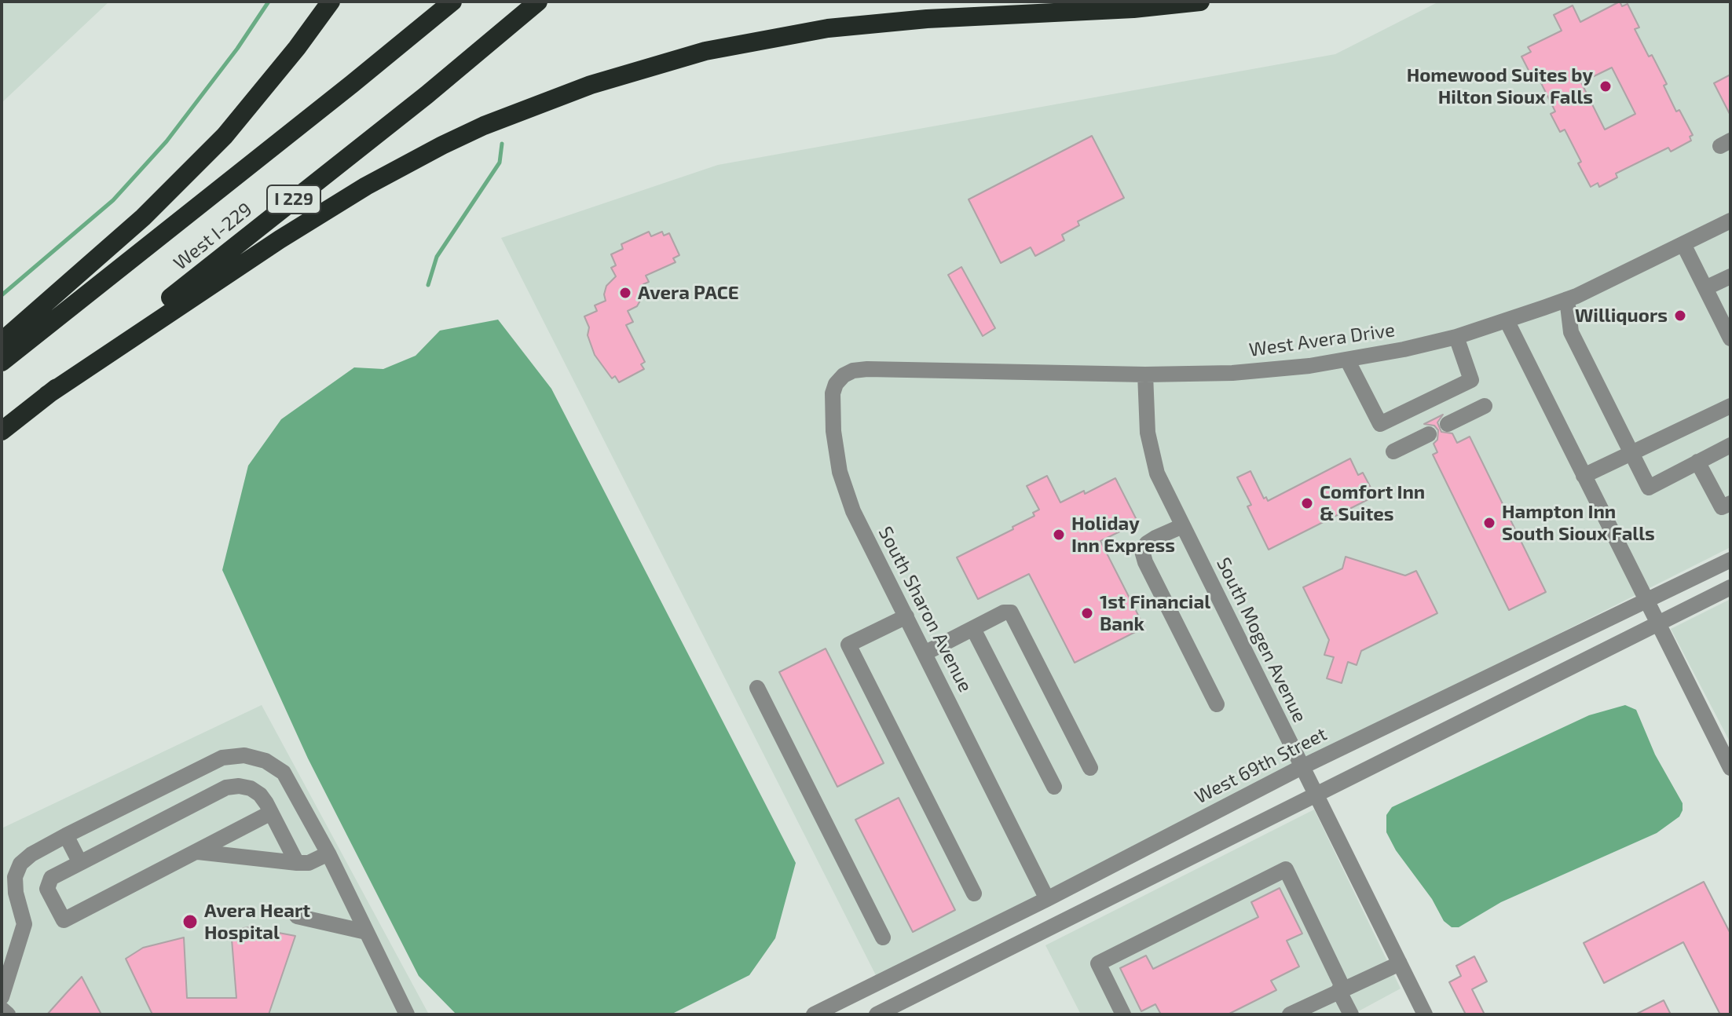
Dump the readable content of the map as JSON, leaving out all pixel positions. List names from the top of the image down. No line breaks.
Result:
{"streets":{"highway":["I 229","West I-229"],"street":["West Avera Drive","South Sharon Avenue","South Mogen Avenue","West 69th Street"]},"crossings":[["West Avera Drive","South Sharon Avenue"],["West Avera Drive","South Mogen Avenue"],["South Sharon Avenue","West 69th Street"],["South Mogen Avenue","West 69th Street"]],"places":["Homewood Suites by Hilton Sioux Falls","Avera PACE","Williquors","Comfort Inn & Suites","Hampton Inn South Sioux Falls","Holiday Inn Express","1st Financial Bank","Avera Heart Hospital"]}
